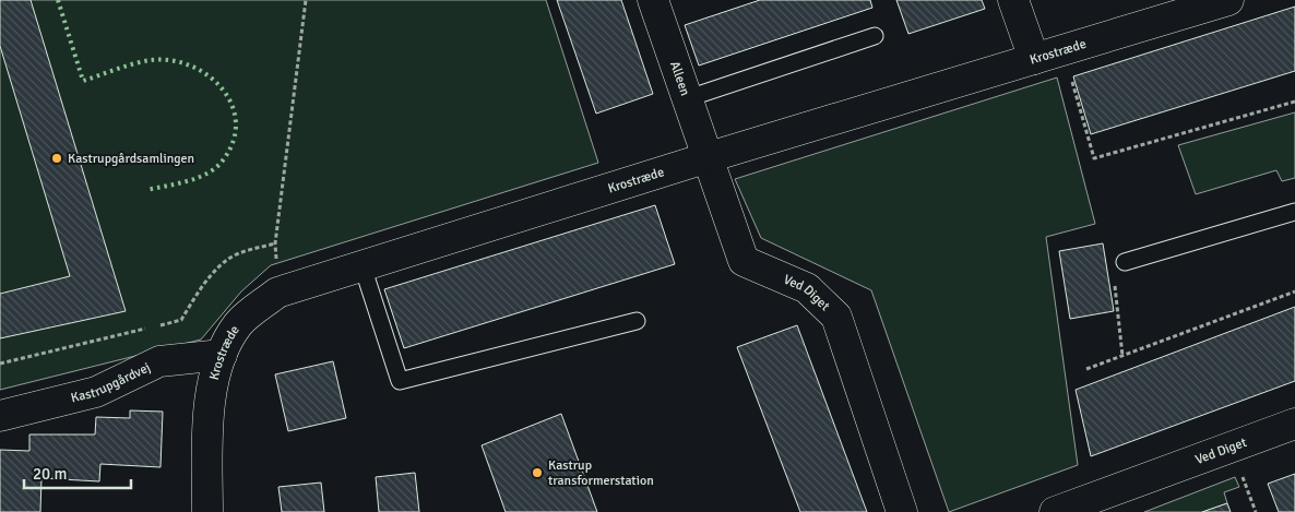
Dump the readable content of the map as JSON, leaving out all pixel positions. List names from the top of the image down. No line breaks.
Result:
{"streets":{"street":["Krostræde","Alleen","Ved Diget","Kastrupgårdvej"]},"crossings":[["Krostræde","Alleen"],["Krostræde","Ved Diget"],["Krostræde","Kastrupgårdvej"],["Alleen","Ved Diget"]],"places":["Kastrupgårdsamlingen","Kastrup transformerstation"],"scale_bar":"20 m"}
